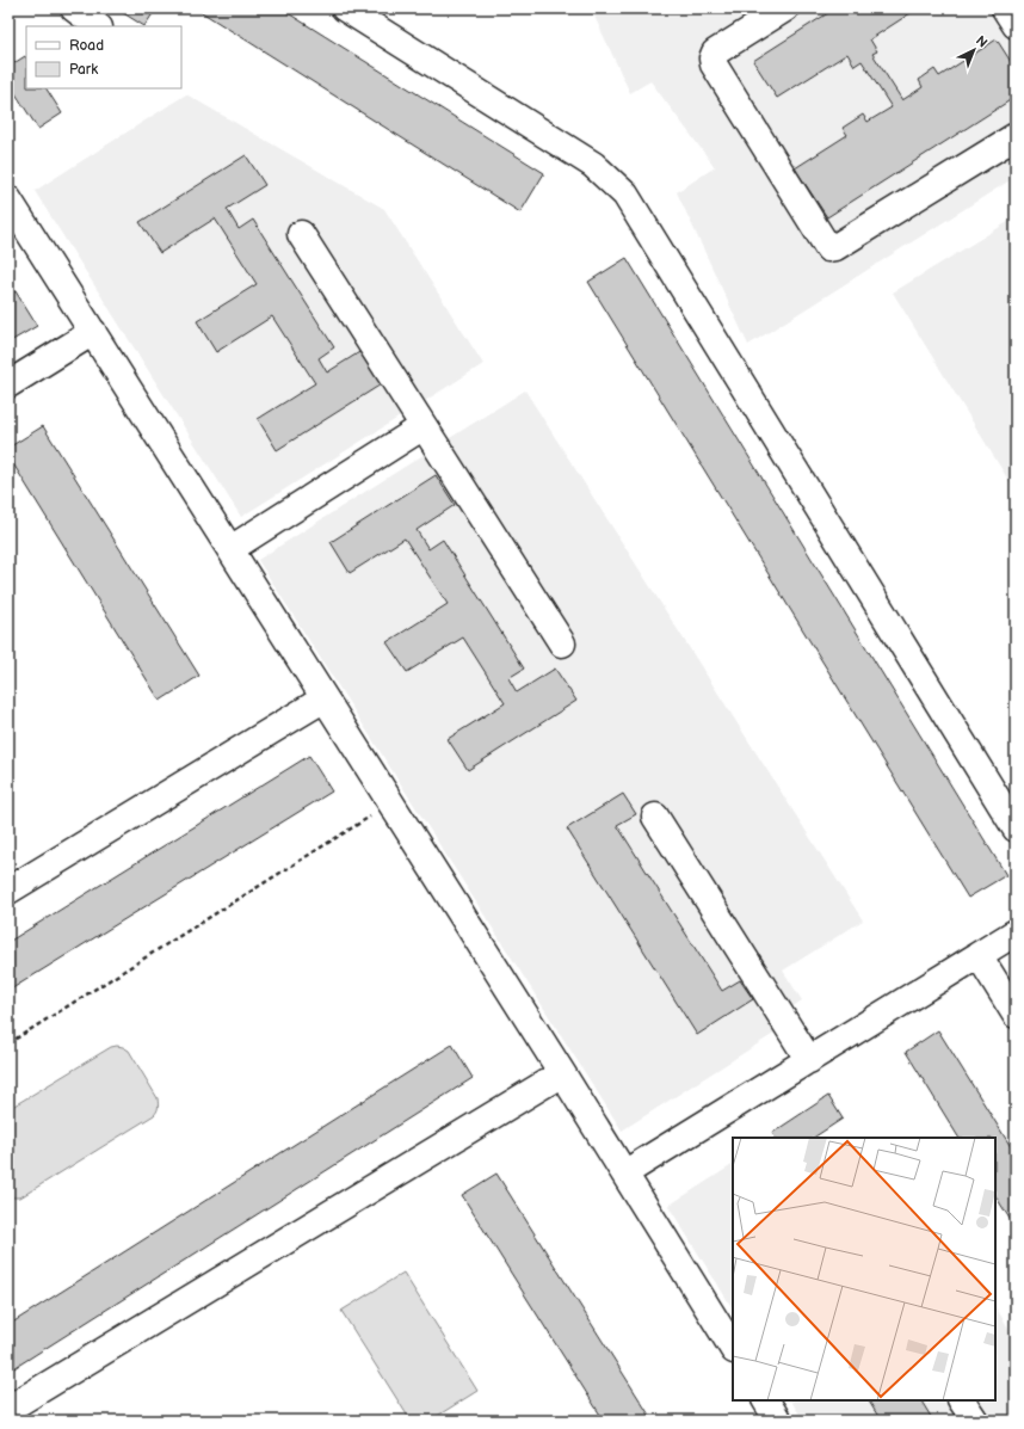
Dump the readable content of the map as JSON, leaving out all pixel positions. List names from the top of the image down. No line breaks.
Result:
{"legend":["Road","Park"],"north":"top right"}
